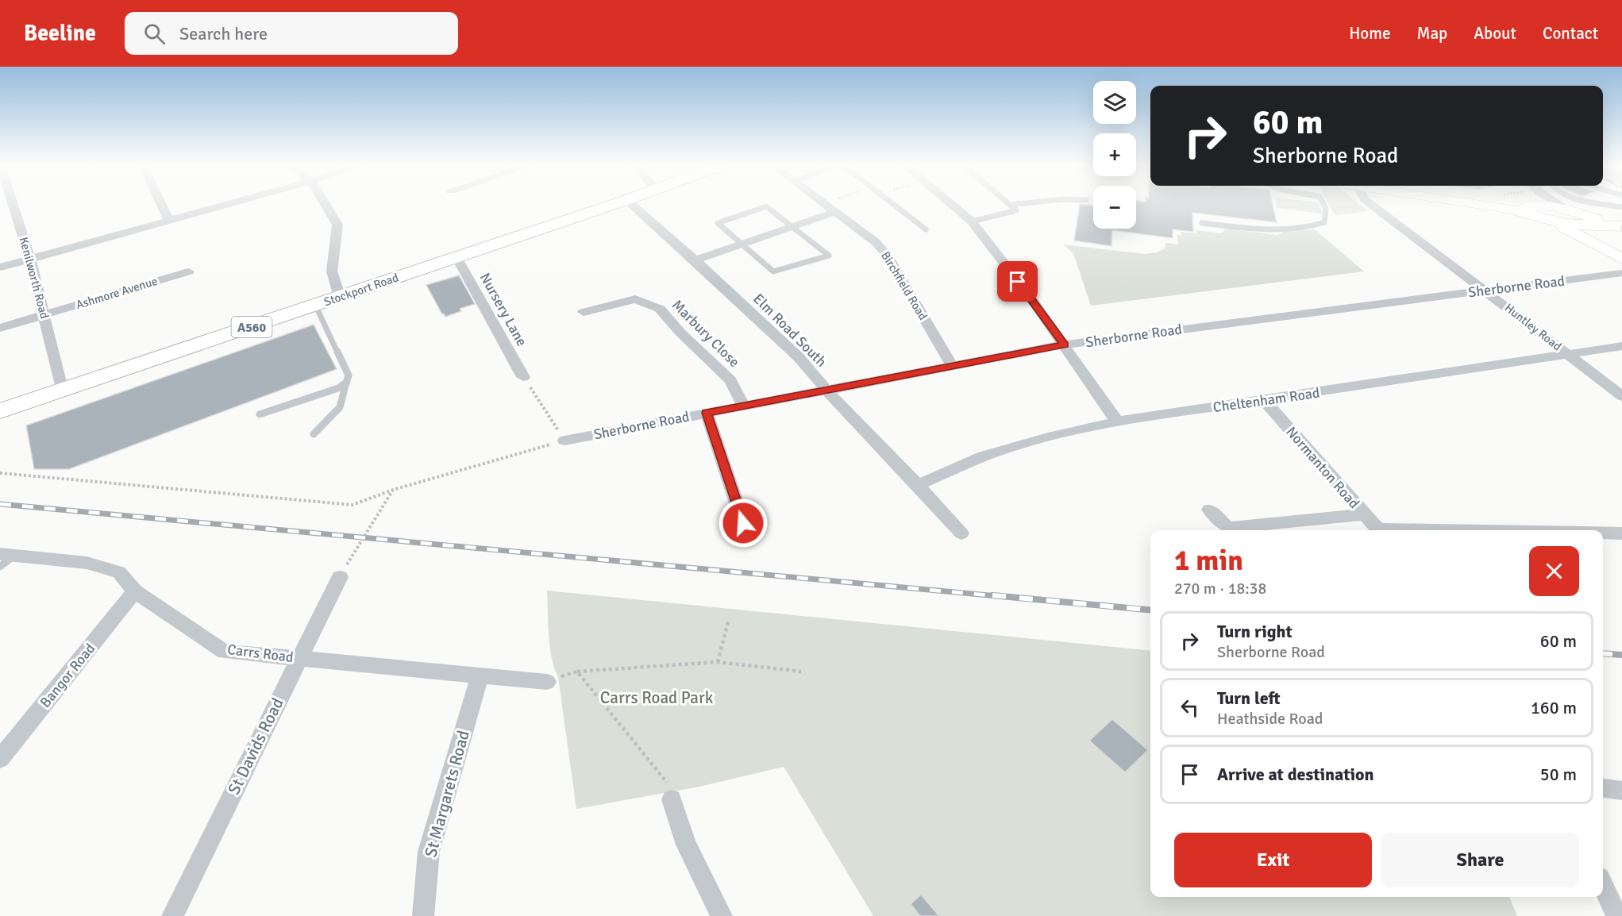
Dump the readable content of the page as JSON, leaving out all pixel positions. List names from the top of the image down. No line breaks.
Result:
{"streets":{"main road":["Stockport Road","A560"],"street":["Kenilworth Road","Birchfield Road","Sherborne Road","Ashmore Avenue","Nursery Lane","Huntley Road","Elm Road South","Marbury Close","Cheltenham Road","Normanton Road","Carrs Road","Bangor Road","St Davids Road","St Margarets Road"]},"crossings":[["Kenilworth Road","Stockport Road"],["Kenilworth Road","Ashmore Avenue"],["Birchfield Road","Sherborne Road"],["Sherborne Road","Huntley Road"],["Sherborne Road","Elm Road South"],["Sherborne Road","Marbury Close"],["Stockport Road","Nursery Lane"],["Huntley Road","Cheltenham Road"],["Elm Road South","Cheltenham Road"],["Cheltenham Road","Normanton Road"],["Carrs Road","Bangor Road"],["Carrs Road","St Davids Road"],["Carrs Road","St Margarets Road"]],"parks":["Carrs Road Park"],"page":{"header":"Beeline","search":"Search here","nav":["Home","Map","About","Contact"],"map_buttons":["+","−"],"turn":["60 m","Sherborne Road"],"heading":["1 min","270 m · 18:38"],"list":[{"name":"Turn right","note":"Sherborne Road","value":"60 m"},{"name":"Turn left","note":"Heathside Road","value":"160 m"},{"name":"Arrive at destination","value":"50 m"}],"buttons":["Exit","Share"]}}
